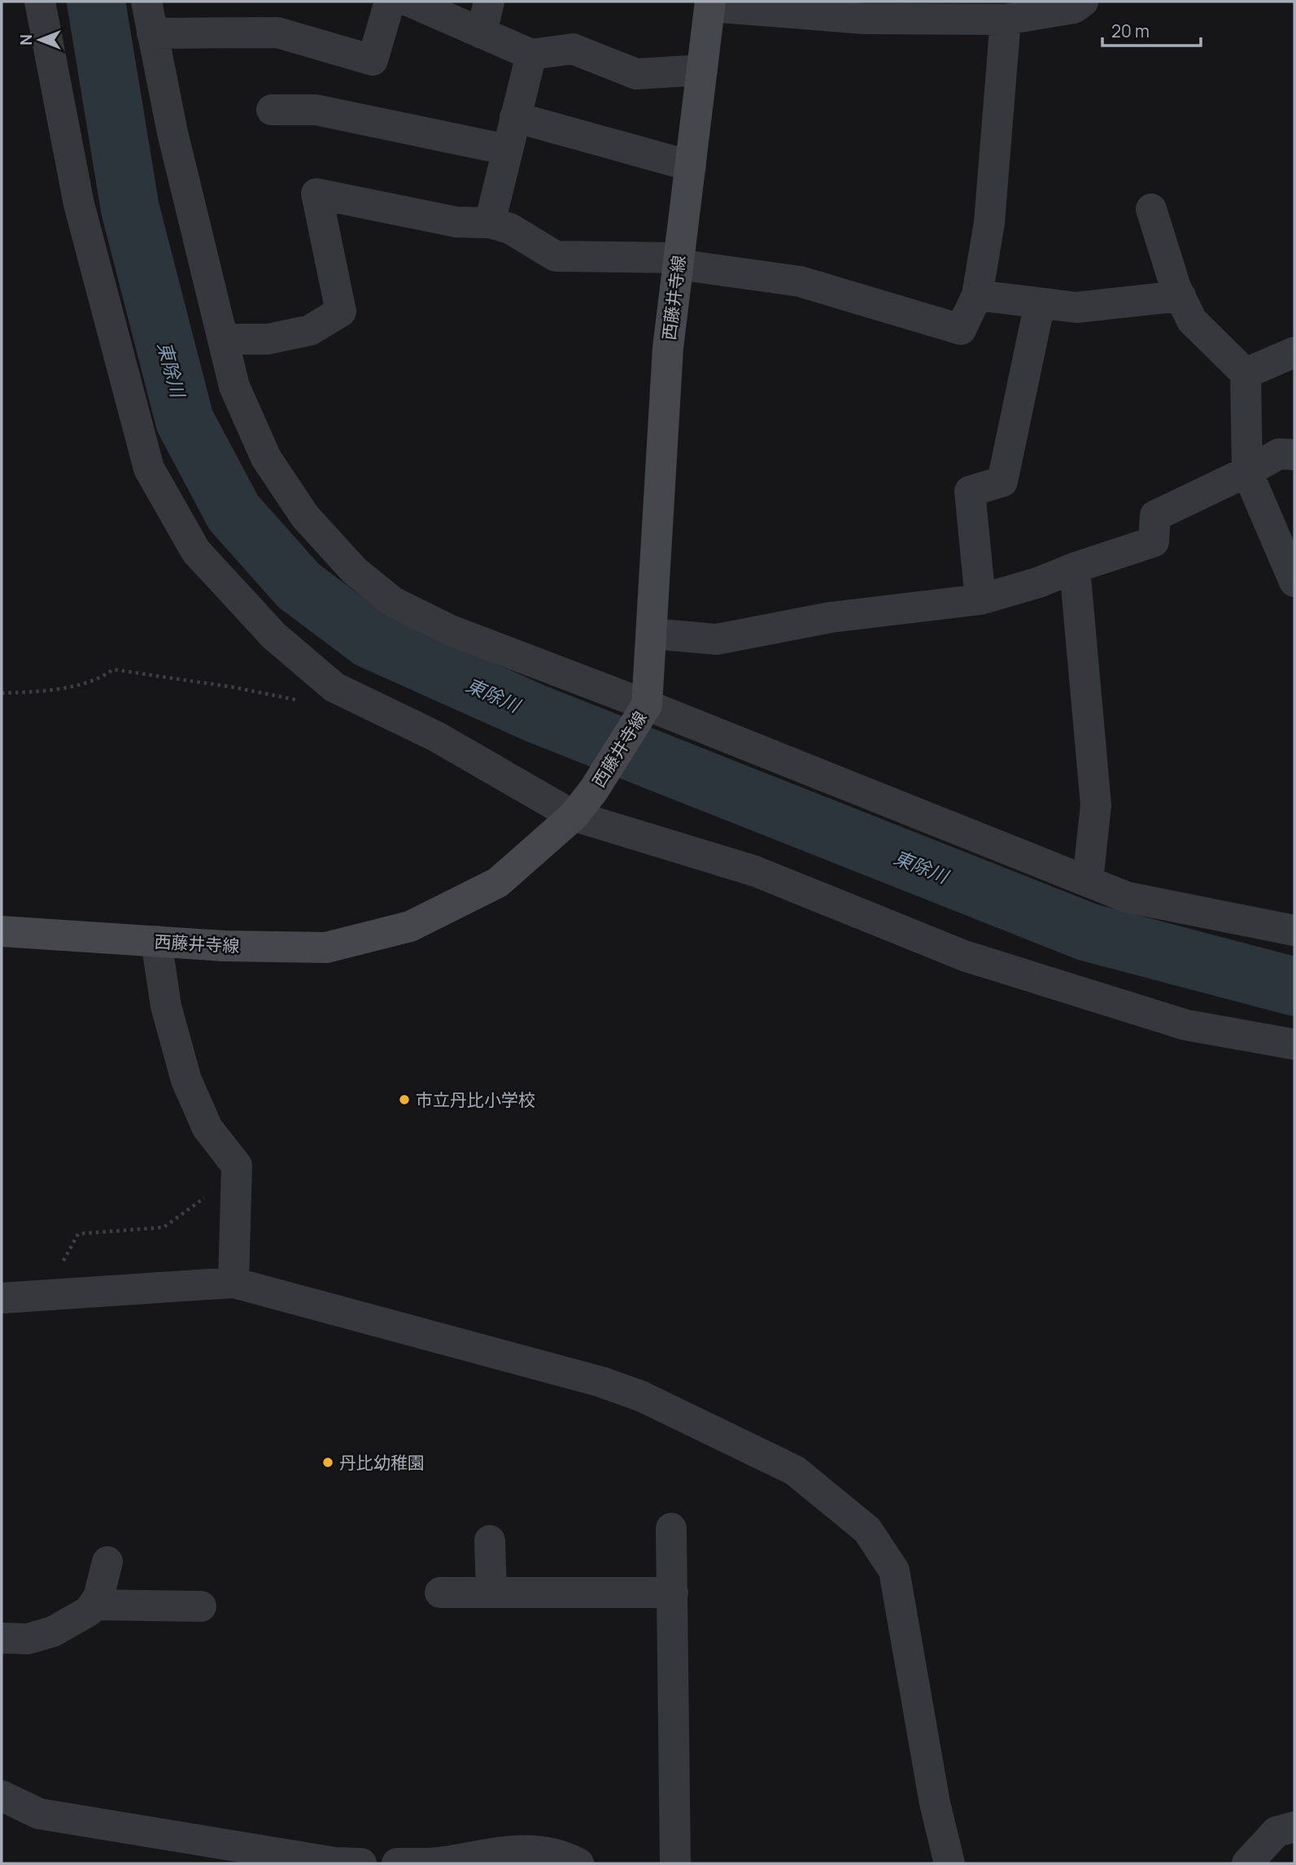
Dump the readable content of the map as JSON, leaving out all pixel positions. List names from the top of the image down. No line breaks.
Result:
{"streets":{"main road":["西藤井寺線"]},"water":["東除川"],"places":["市立丹比小学校","丹比幼稚園"],"scale_bar":"20 m","north":"left"}
